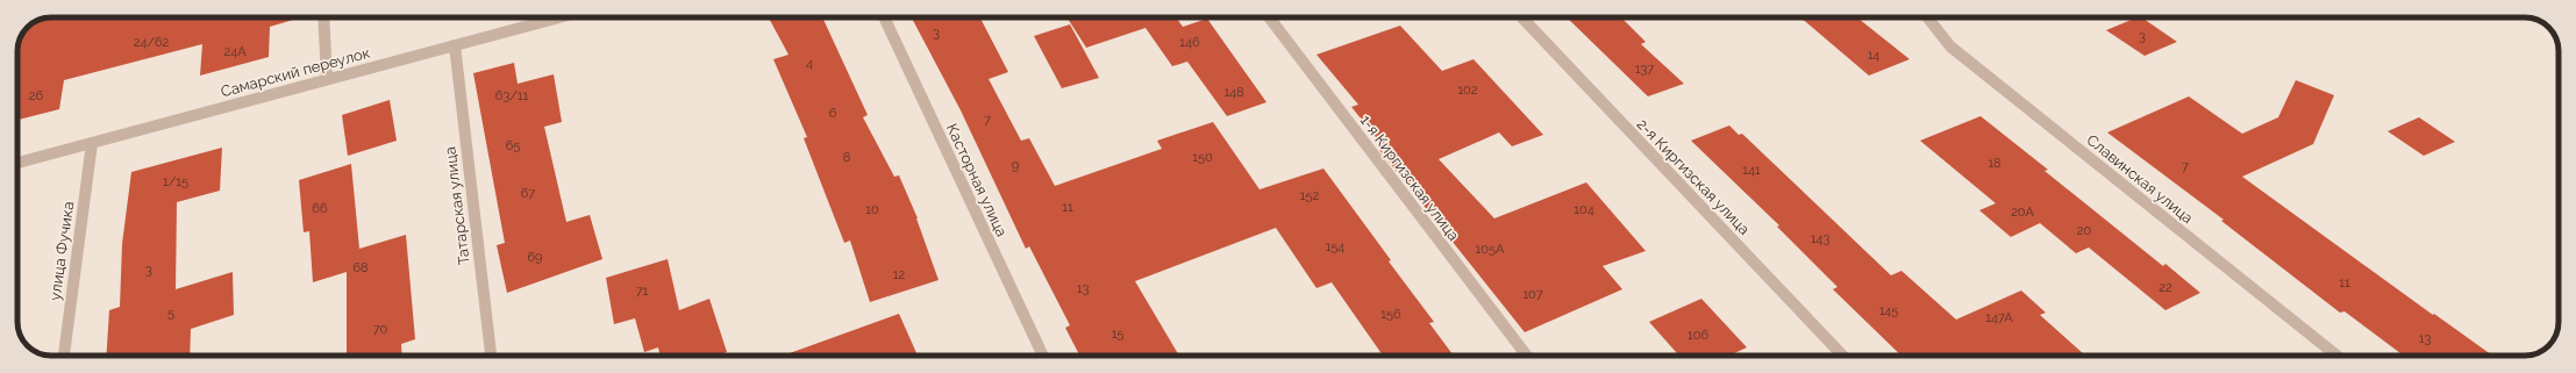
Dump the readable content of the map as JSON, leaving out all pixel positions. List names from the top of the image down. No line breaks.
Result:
{"streets":{"street":["Самарский переулок","2-я Киргизская улица","1-я Киргизская улица","Славинская улица","Касторная улица","Татарская улица","улица Фучика"]},"crossings":[["Самарский переулок","Татарская улица"],["Самарский переулок","улица Фучика"]],"house_numbers":["3","3","24/62","146","24А","14","4","137","102","148","26","63/11","6","7","65","8","150","18","9","7","141","1/15","67","152","11","66","10","104","20А","20","143","154","105А","69","68","3","12","11","22","13","71","107","145","5","156","147А","70","15","106","13"]}
